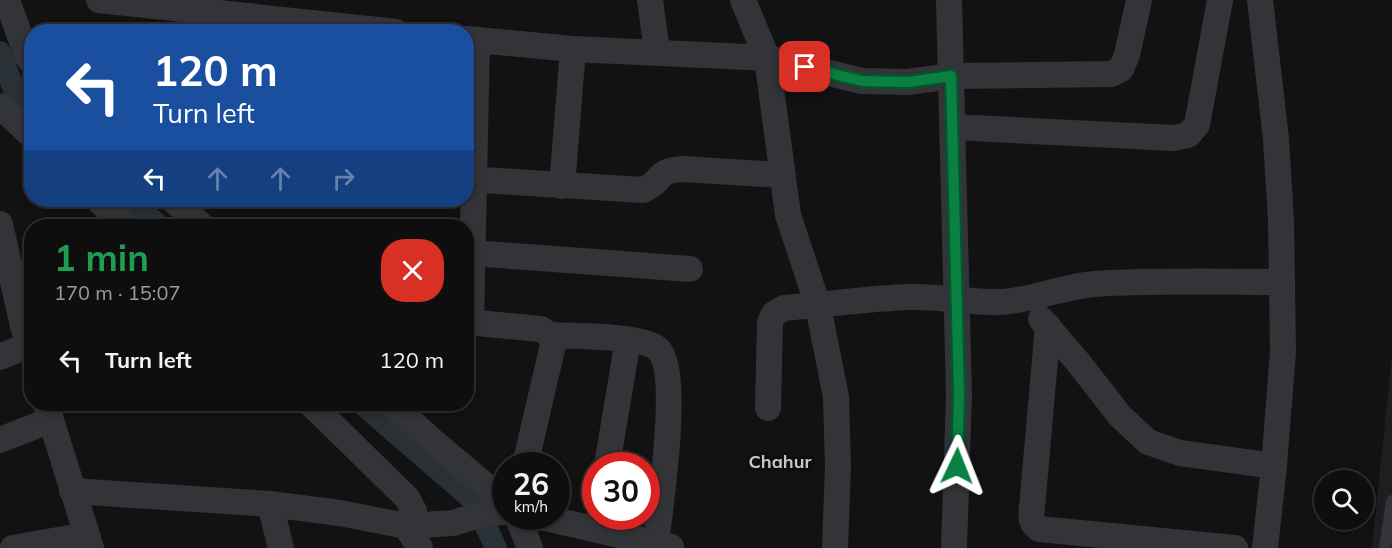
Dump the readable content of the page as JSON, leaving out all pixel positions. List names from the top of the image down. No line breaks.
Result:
{"districts":["Chahur"],"page":{"turn":["120 m","Turn left"],"heading":["1 min","170 m · 15:07"],"list":[{"name":"Turn left","value":"120 m"}],"speed":"26 km/h","limit":"30"}}
